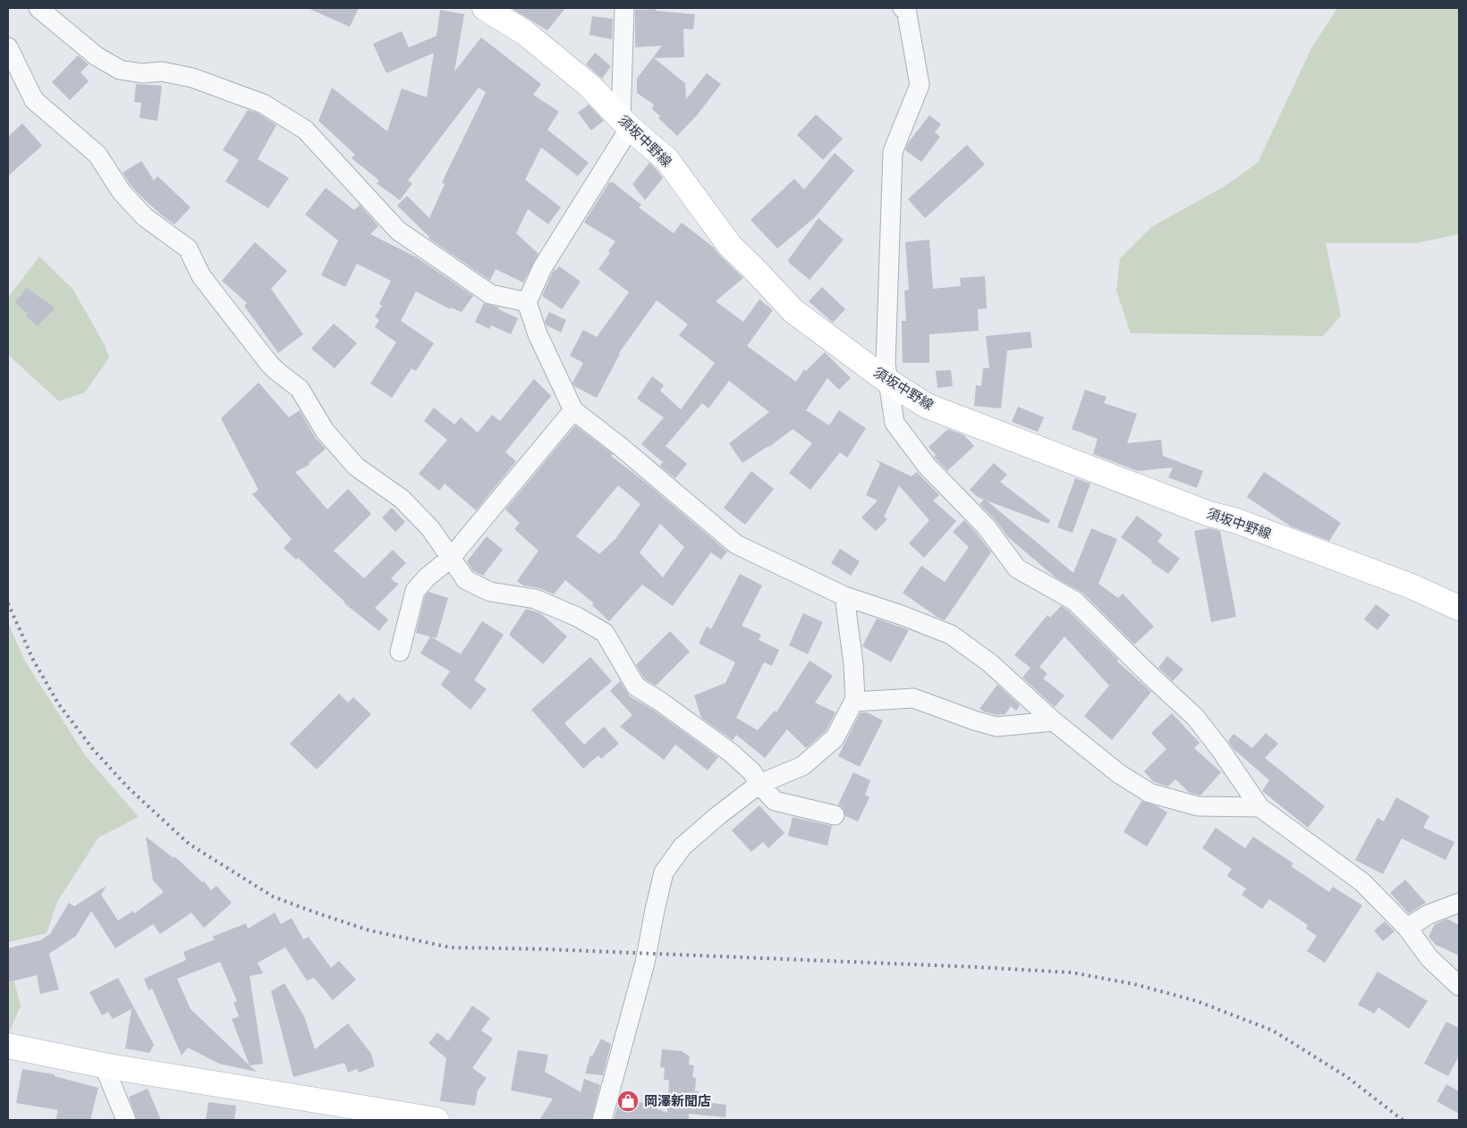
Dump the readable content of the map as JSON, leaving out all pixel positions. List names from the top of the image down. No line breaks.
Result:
{"streets":{"main road":["須坂中野線"]},"places":{"shop":["岡澤新聞店"]}}
